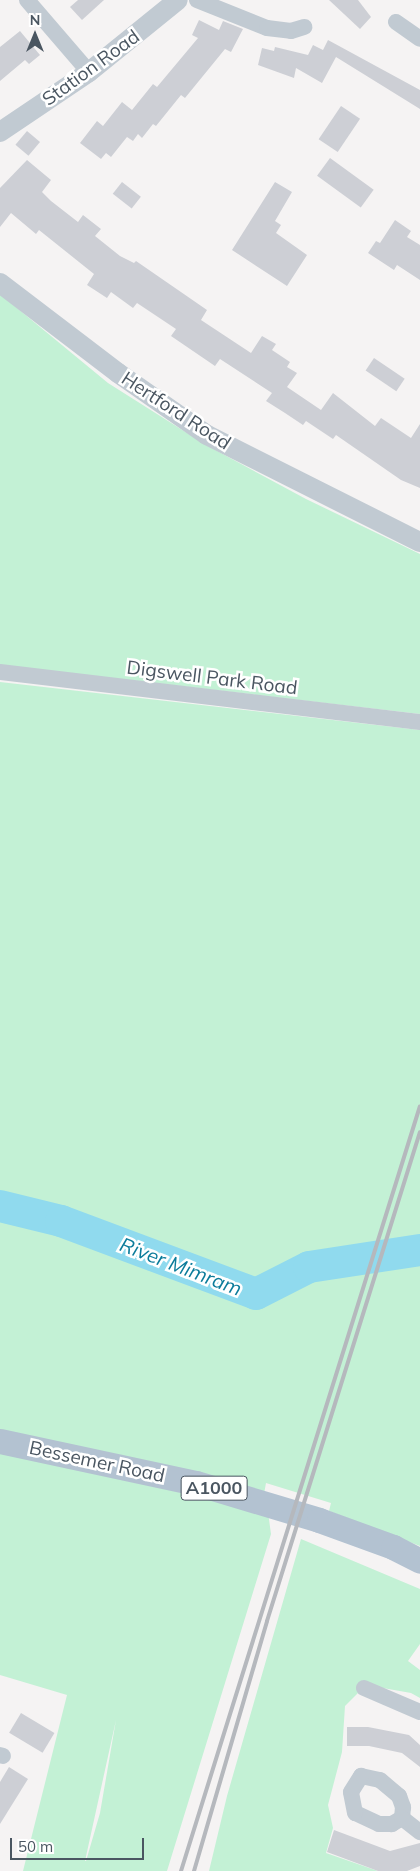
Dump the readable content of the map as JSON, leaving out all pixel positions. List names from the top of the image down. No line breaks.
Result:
{"streets":{"main road":["Bessemer Road","A1000"],"street":["Station Road","Hertford Road","Digswell Park Road"]},"water":["River Mimram"],"scale_bar":"50 m","north":"top"}
